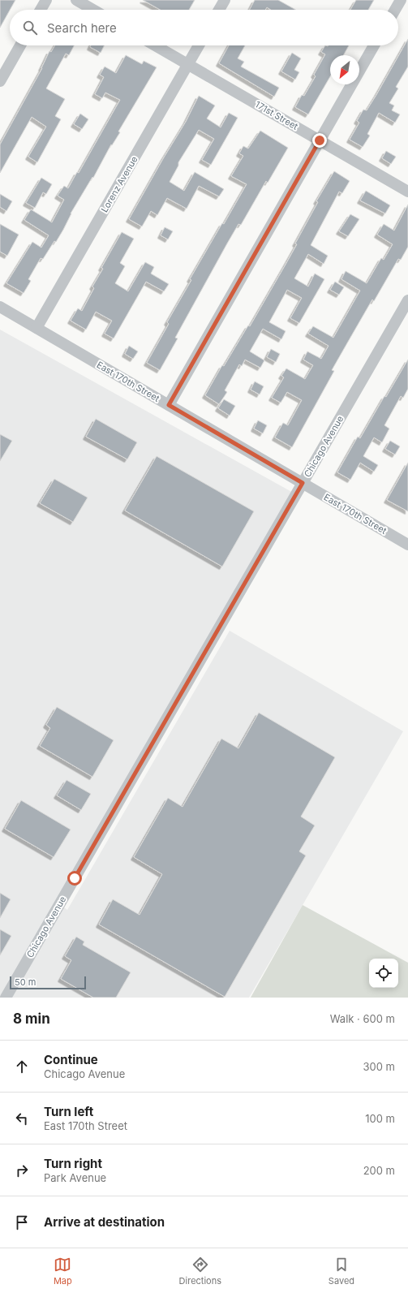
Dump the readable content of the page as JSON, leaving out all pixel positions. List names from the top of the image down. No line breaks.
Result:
{"streets":{"street":["171st Street","Lorenz Avenue","East 170th Street","Chicago Avenue"]},"crossings":[["171st Street","Lorenz Avenue"],["Lorenz Avenue","East 170th Street"],["East 170th Street","Chicago Avenue"]],"scale_bar":"50 m","north":"bottom left","page":{"search":"Search here","scale":"50 m","heading":["8 min","Walk · 600 m"],"list":[["Continue","Chicago Avenue","300 m"],["Turn left","East 170th Street","100 m"],["Turn right","Park Avenue","200 m"],"Arrive at destination"],"nav":["Map","Directions","Saved"]}}
